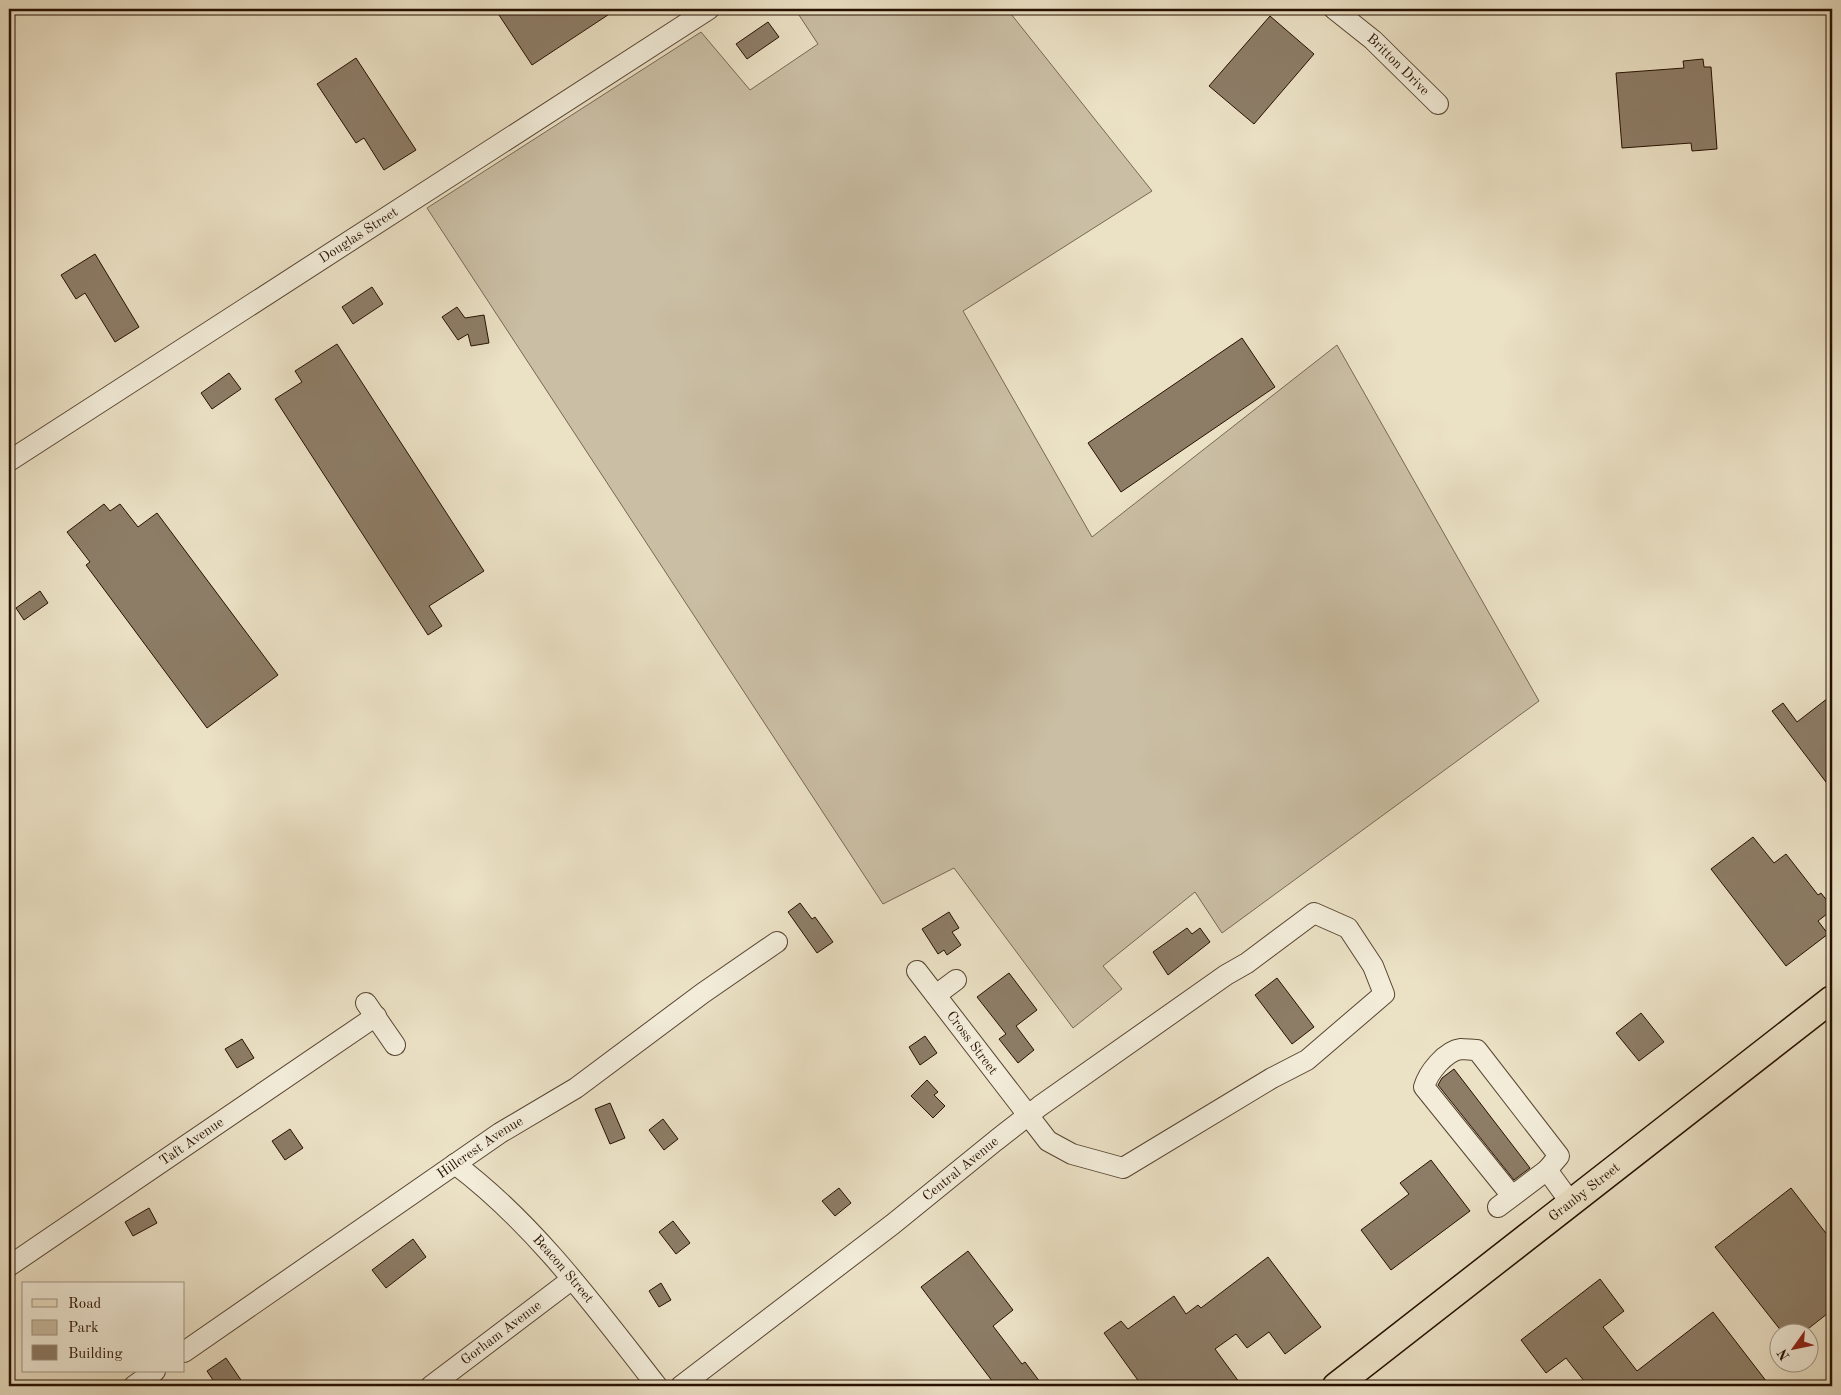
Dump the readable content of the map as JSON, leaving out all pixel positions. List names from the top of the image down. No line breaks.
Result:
{"streets":{"main road":["Granby Street"],"street":["Britton Drive","Douglas Street","Cross Street","Taft Avenue","Hillcrest Avenue","Central Avenue","Beacon Street","Gorham Avenue"]},"crossings":[["Cross Street","Central Avenue"],["Hillcrest Avenue","Beacon Street"],["Beacon Street","Gorham Avenue"]],"legend":["Road","Park","Building"],"north":"bottom left"}
